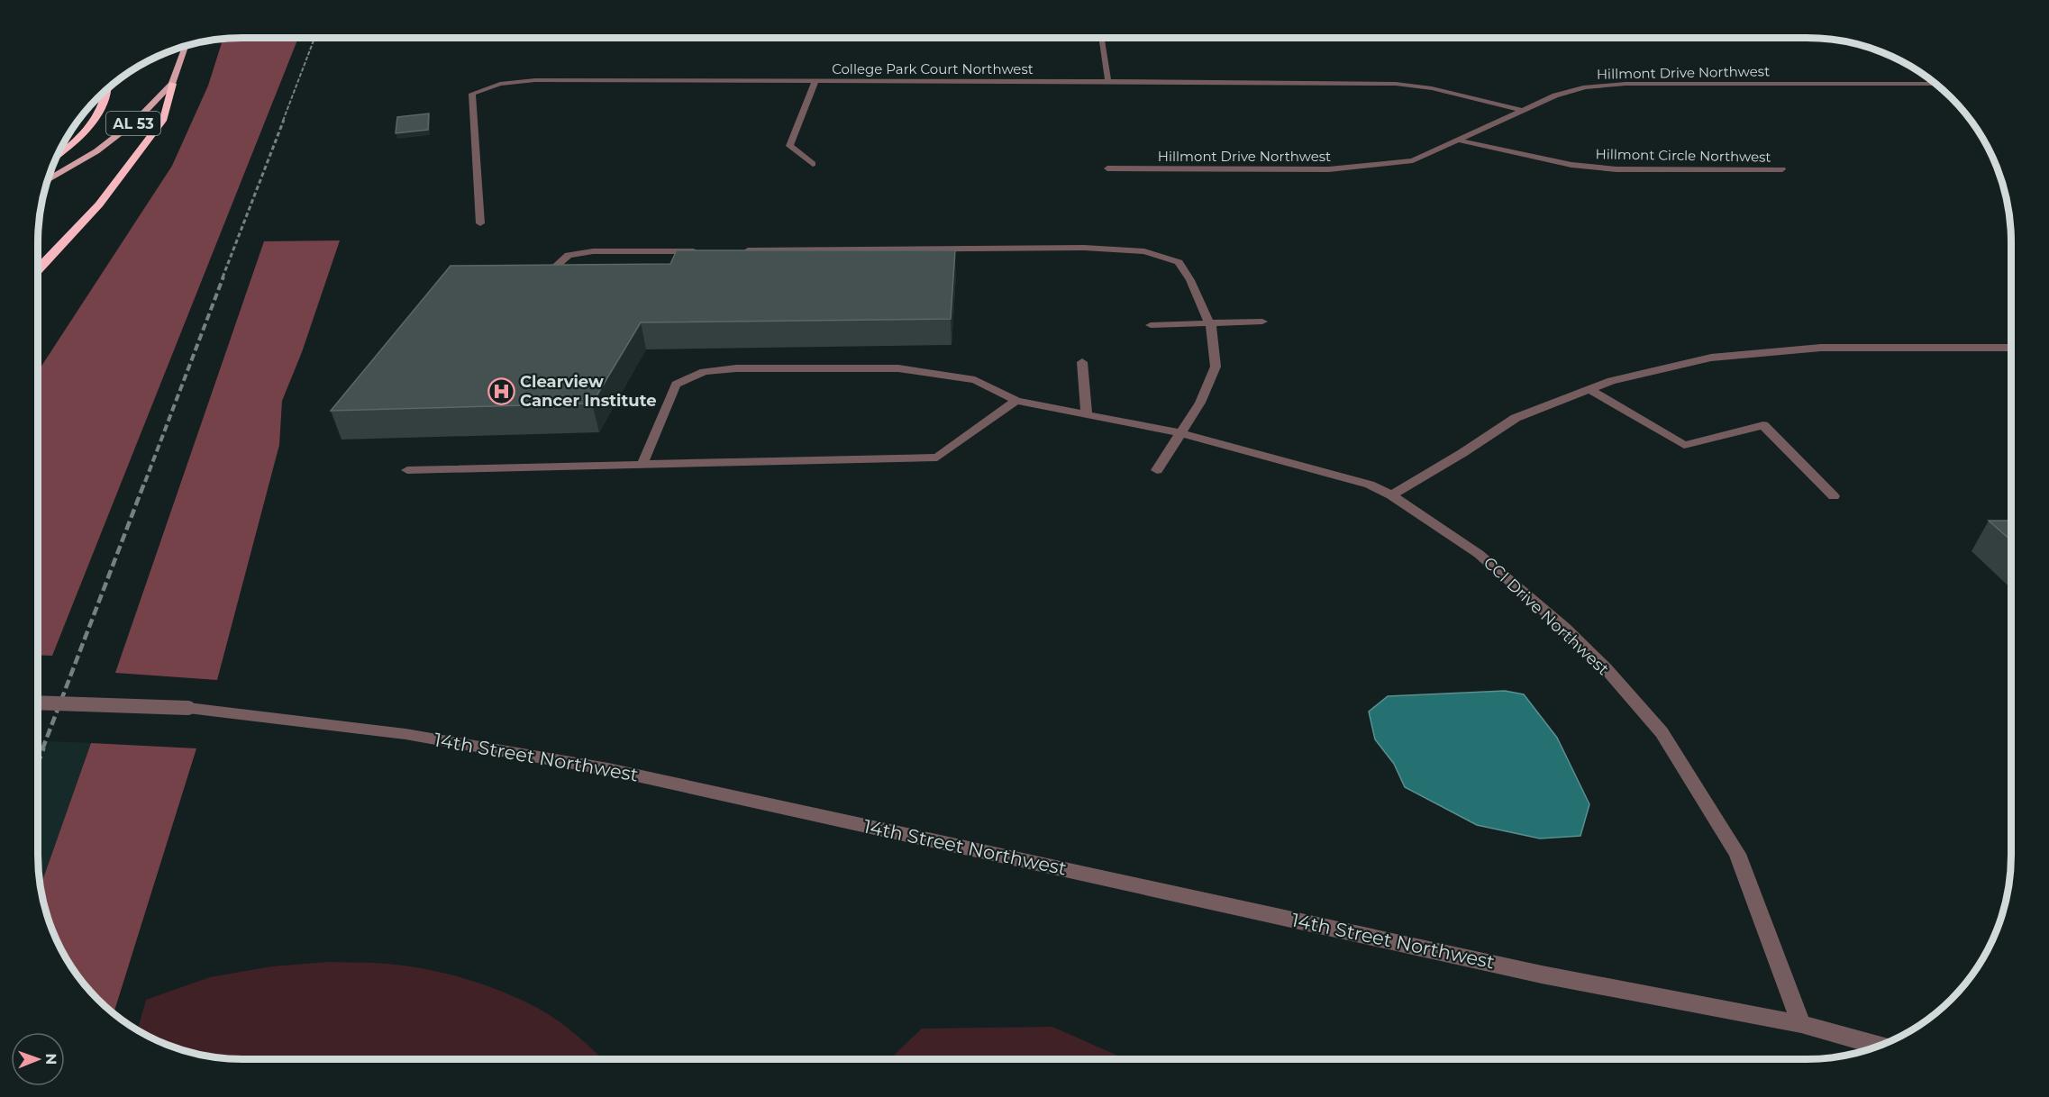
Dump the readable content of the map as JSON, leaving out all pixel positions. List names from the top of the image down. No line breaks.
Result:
{"streets":{"main road":["AL 53"],"street":["College Park Court Northwest","Hillmont Drive Northwest","Hillmont Circle Northwest","CCI Drive Northwest","14th Street Northwest"]},"crossings":[["College Park Court Northwest","Hillmont Drive Northwest"],["Hillmont Drive Northwest","Hillmont Circle Northwest"],["CCI Drive Northwest","14th Street Northwest"]],"places":{"hospital":["Clearview Cancer Institute"]},"north":"right"}
